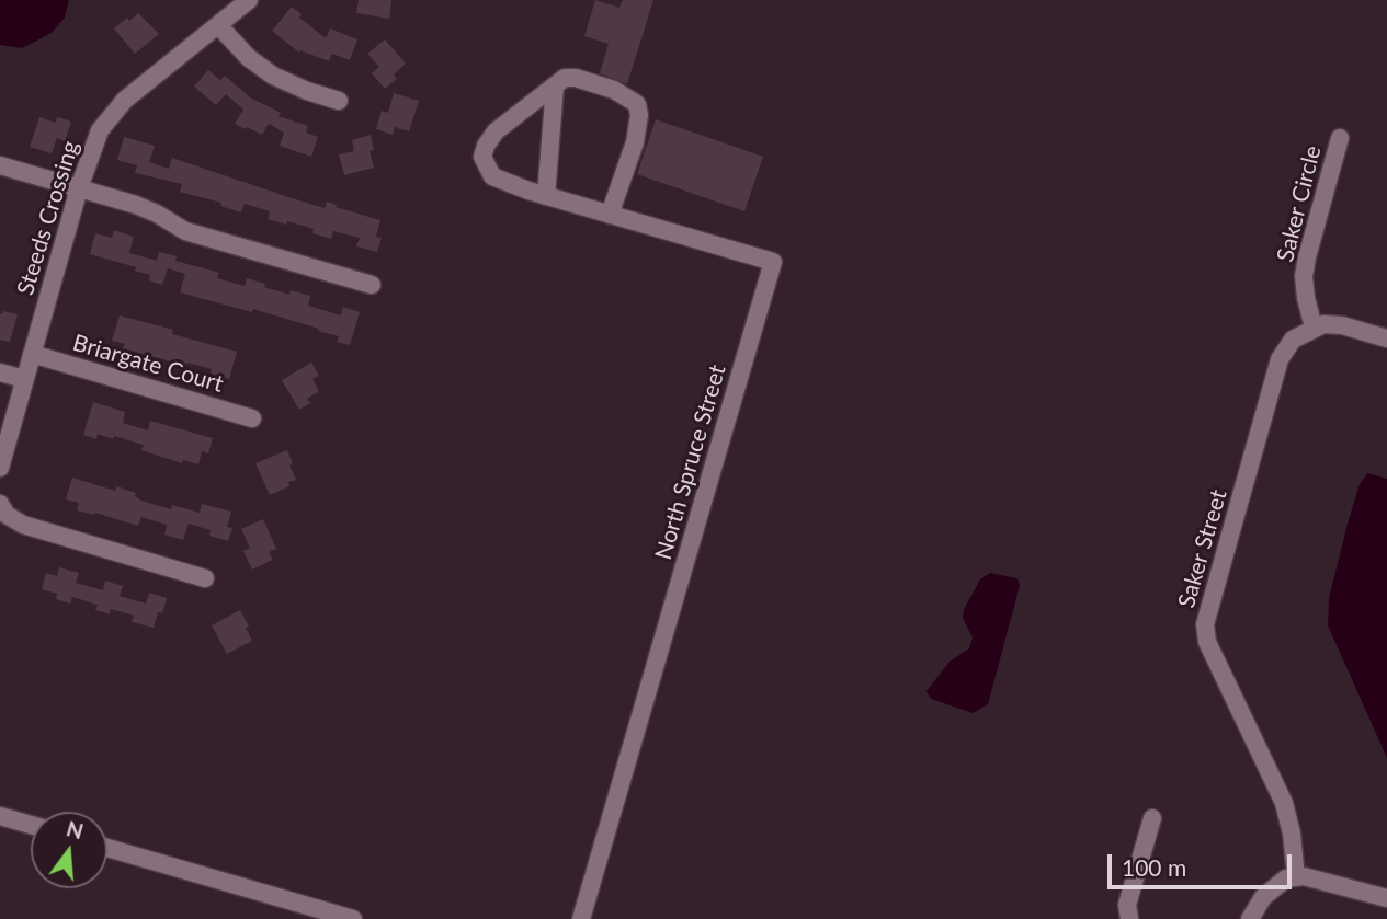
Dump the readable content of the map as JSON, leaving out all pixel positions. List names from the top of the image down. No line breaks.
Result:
{"streets":{"street":["Saker Circle","Steeds Crossing","Briargate Court","North Spruce Street","Saker Street"]},"crossings":[["Saker Circle","Saker Street"],["Steeds Crossing","Briargate Court"]],"scale_bar":"100 m","north":"top"}
